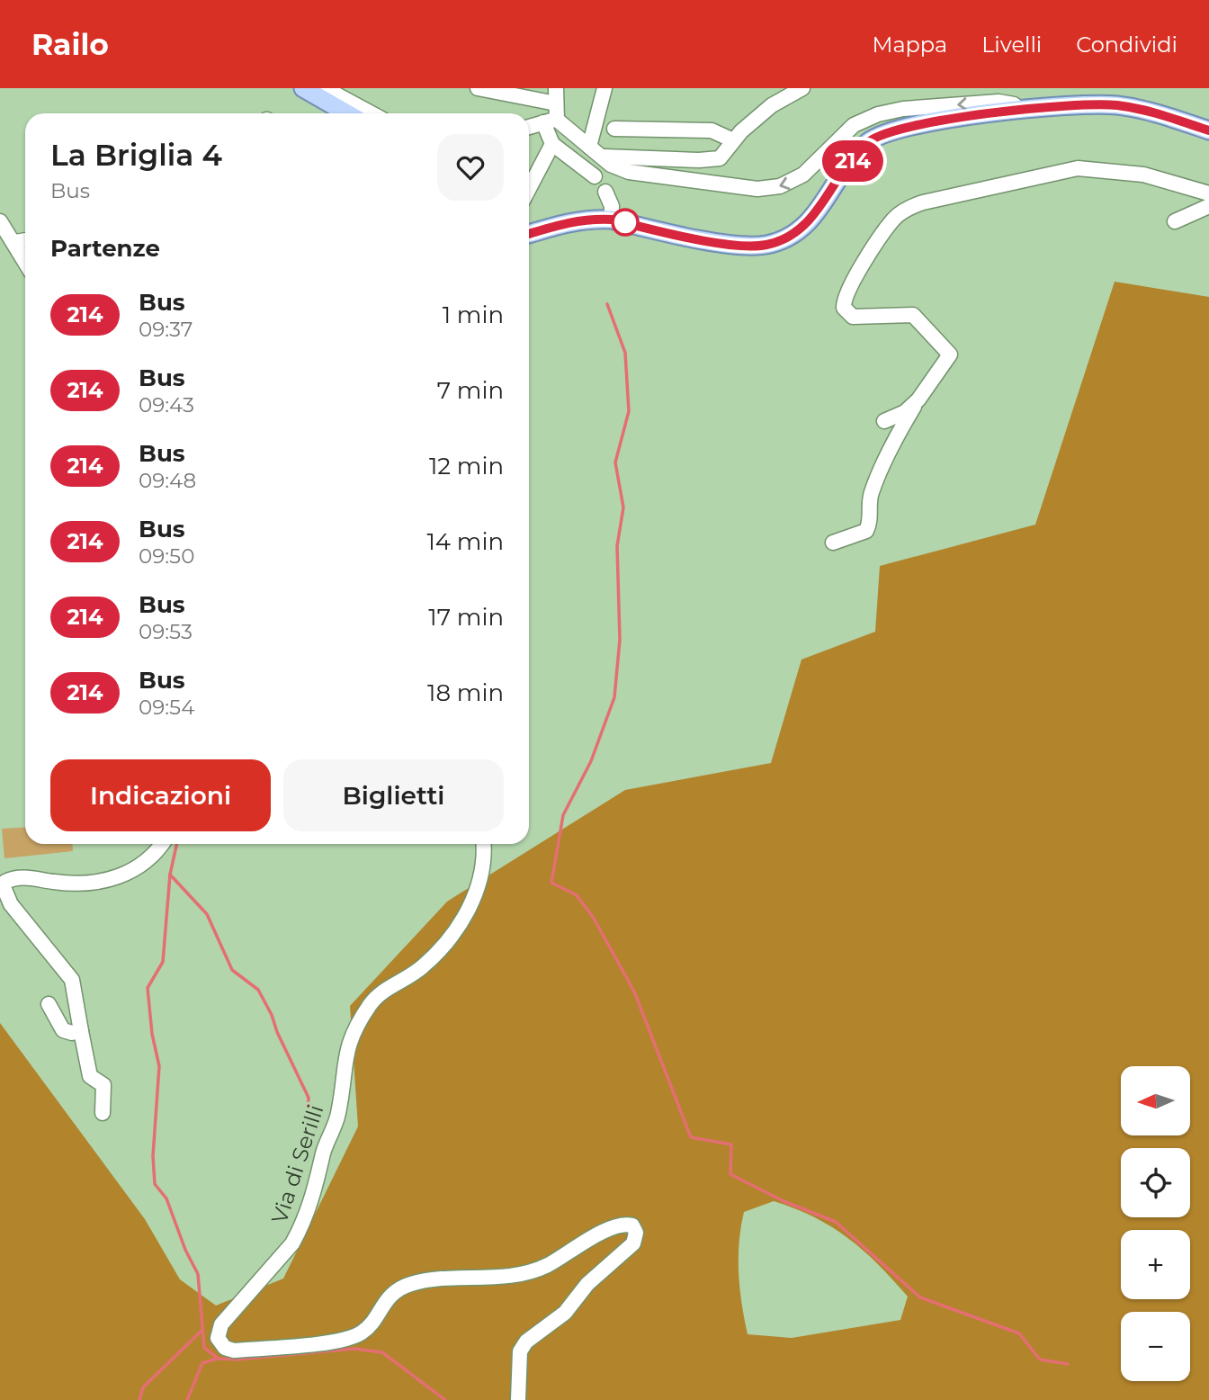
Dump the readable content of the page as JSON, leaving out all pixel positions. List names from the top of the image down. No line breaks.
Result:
{"streets":{"street":["Via di Serilli"]},"lines":["bus line 214"],"north":"left","page":{"header":"Railo","nav":["Mappa","Livelli","Condividi"],"on_map":"214","heading":[["La Briglia 4","Bus"],"Partenze"],"list":[{"mark":"214","name":"Bus","note":"09:37","value":"1 min"},{"mark":"214","name":"Bus","note":"09:43","value":"7 min"},{"mark":"214","name":"Bus","note":"09:48","value":"12 min"},{"mark":"214","name":"Bus","note":"09:50","value":"14 min"},{"mark":"214","name":"Bus","note":"09:53","value":"17 min"},{"mark":"214","name":"Bus","note":"09:54","value":"18 min"}],"buttons":["Indicazioni","Biglietti"],"map_buttons":["+","−"]}}
